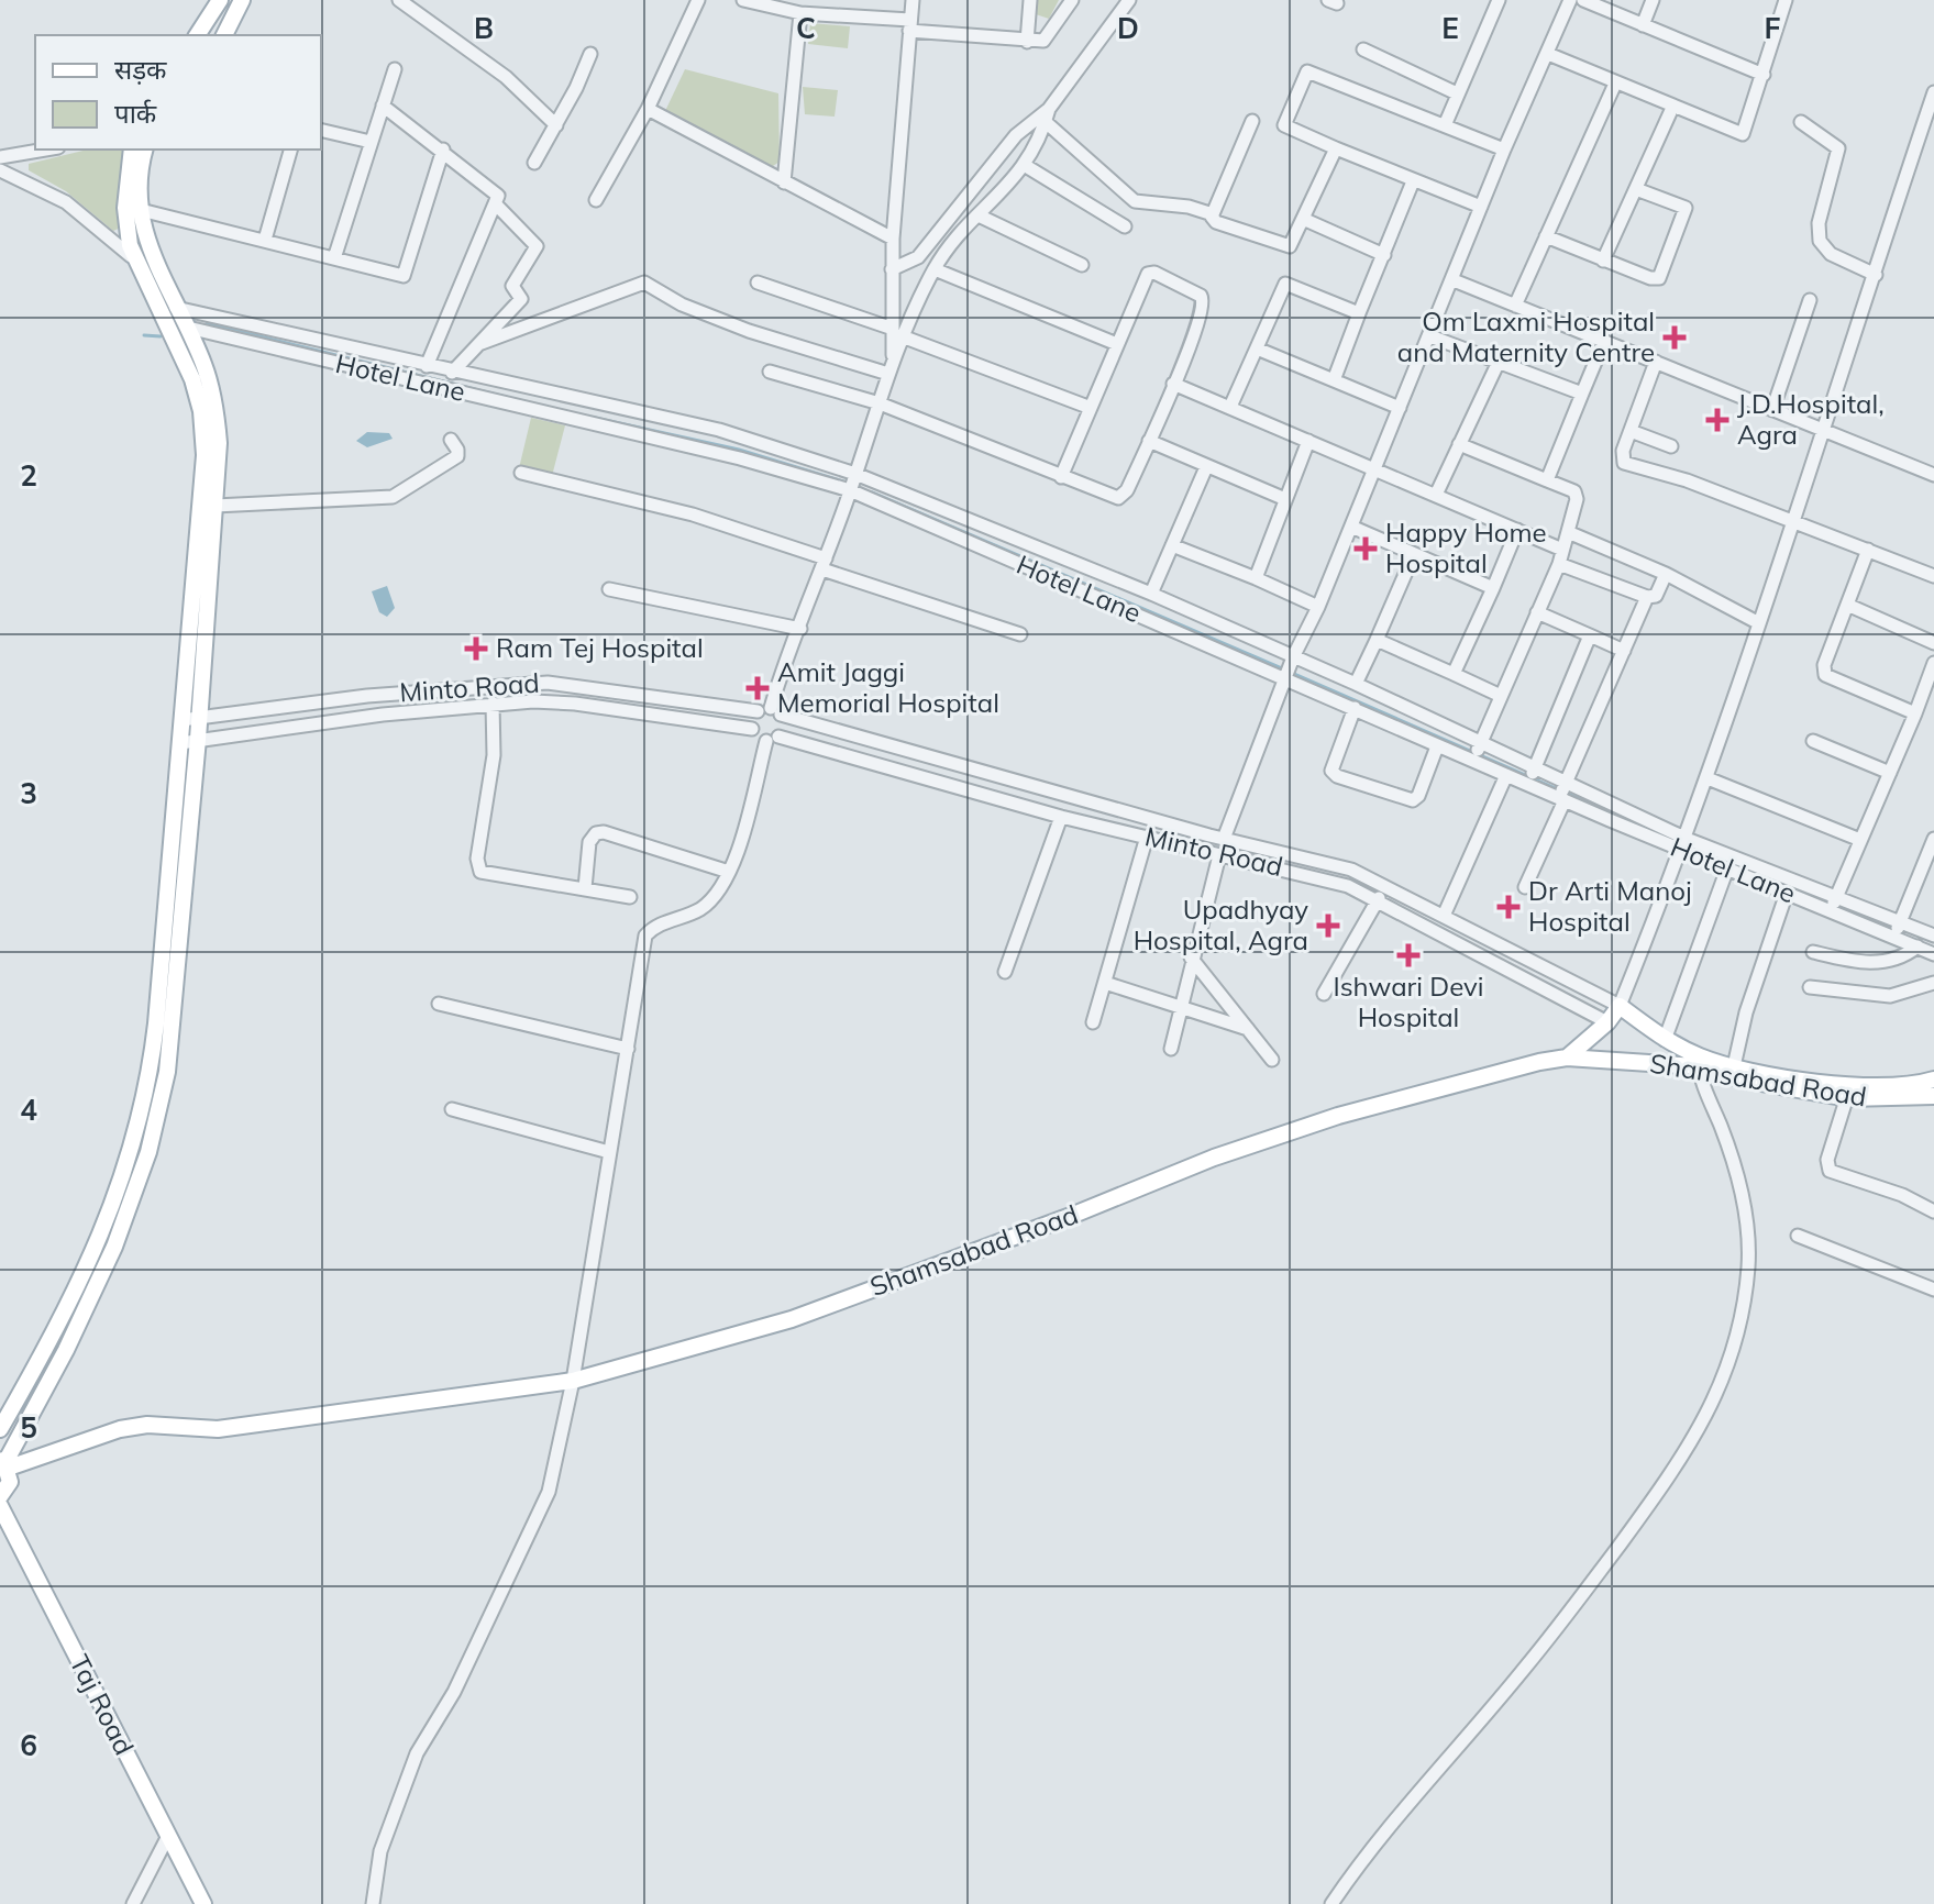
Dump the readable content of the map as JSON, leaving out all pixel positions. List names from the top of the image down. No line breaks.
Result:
{"streets":{"main road":["Minto Road","Shamsabad Road","Taj Road"],"street":["Hotel Lane"]},"crossings":[["Minto Road","Shamsabad Road"]],"places":{"health":["Om Laxmi Hospital and Maternity Centre","J.D.Hospital, Agra","Happy Home Hospital","Ram Tej Hospital","Amit Jaggi Memorial Hospital","Dr Arti Manoj Hospital","Upadhyay Hospital, Agra","Ishwari Devi Hospital"]},"legend":["सड़क","पार्क"],"grid":{"columns":["B","C","D","E","F"],"rows":["2","3","4","5","6"]}}
